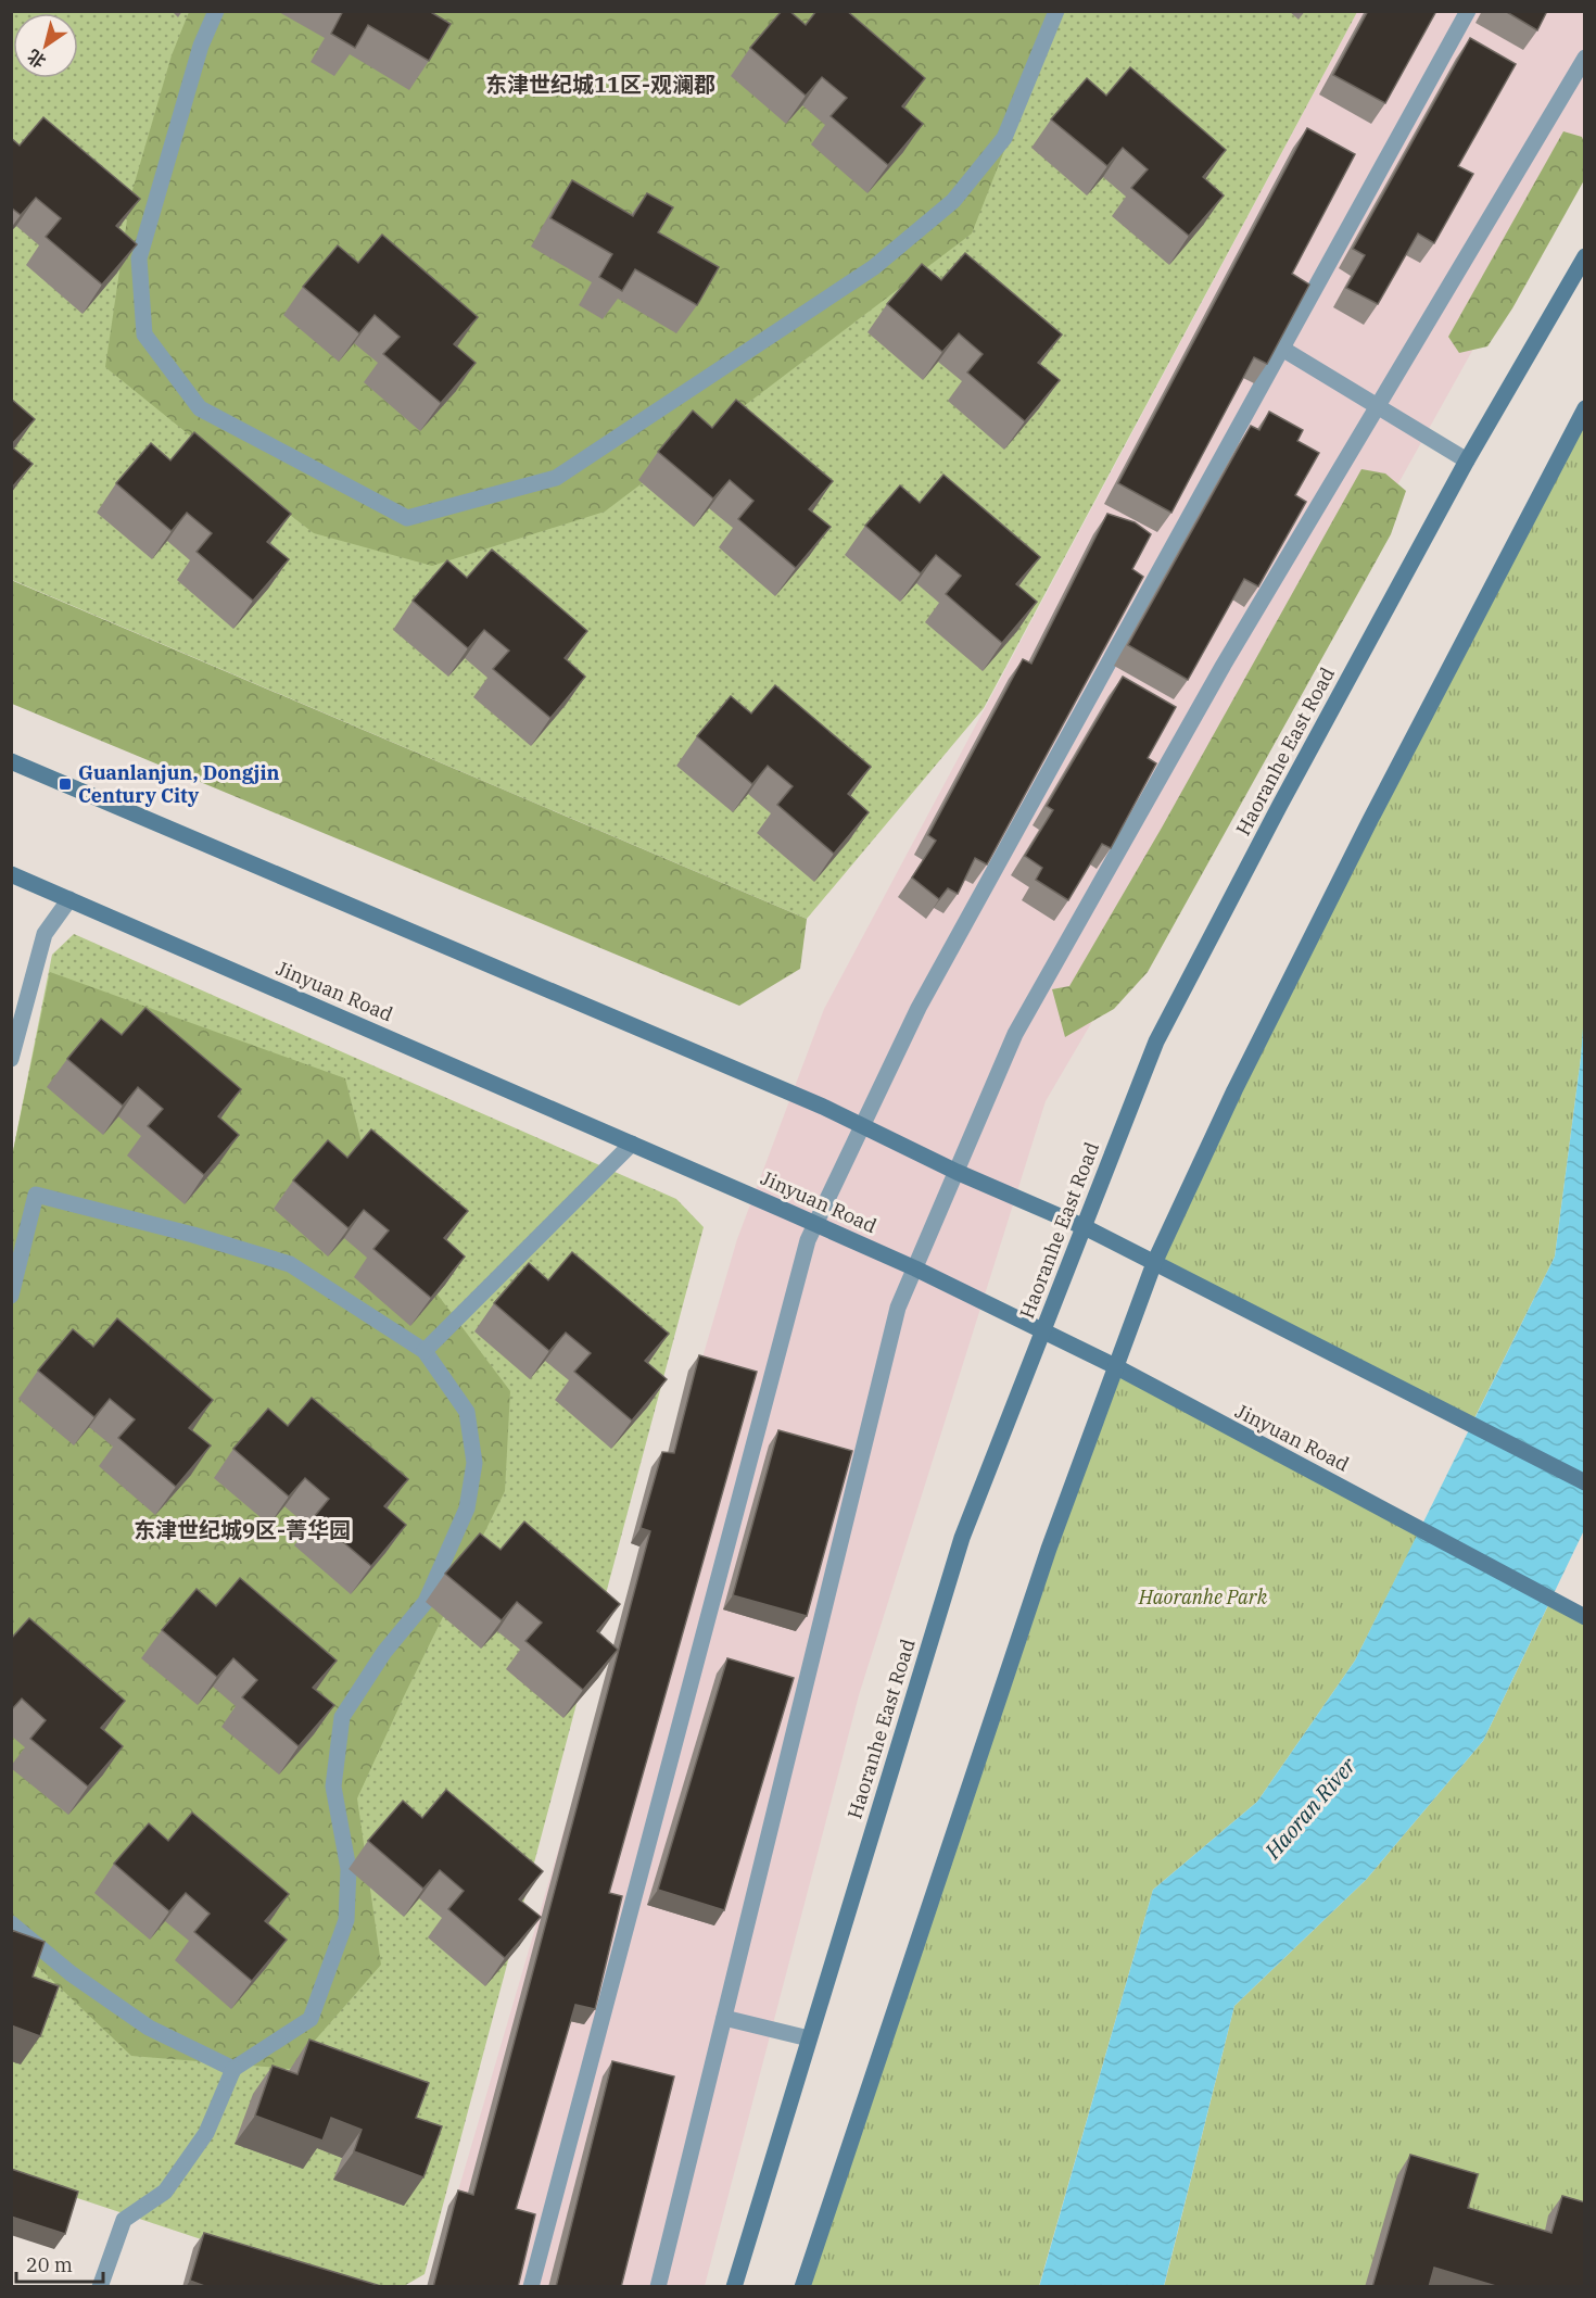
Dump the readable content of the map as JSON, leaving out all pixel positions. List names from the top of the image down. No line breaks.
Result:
{"streets":{"main road":["Haoranhe East Road","Jinyuan Road"]},"crossings":[["Haoranhe East Road","Jinyuan Road"]],"districts":["东津世纪城11区-观澜郡","东津世纪城9区-菁华园"],"water":["Haoran River"],"parks":["Haoranhe Park"],"places":{"transit":["Guanlanjun, Dongjin Century City"]},"scale_bar":"20 m","north":"bottom left"}
